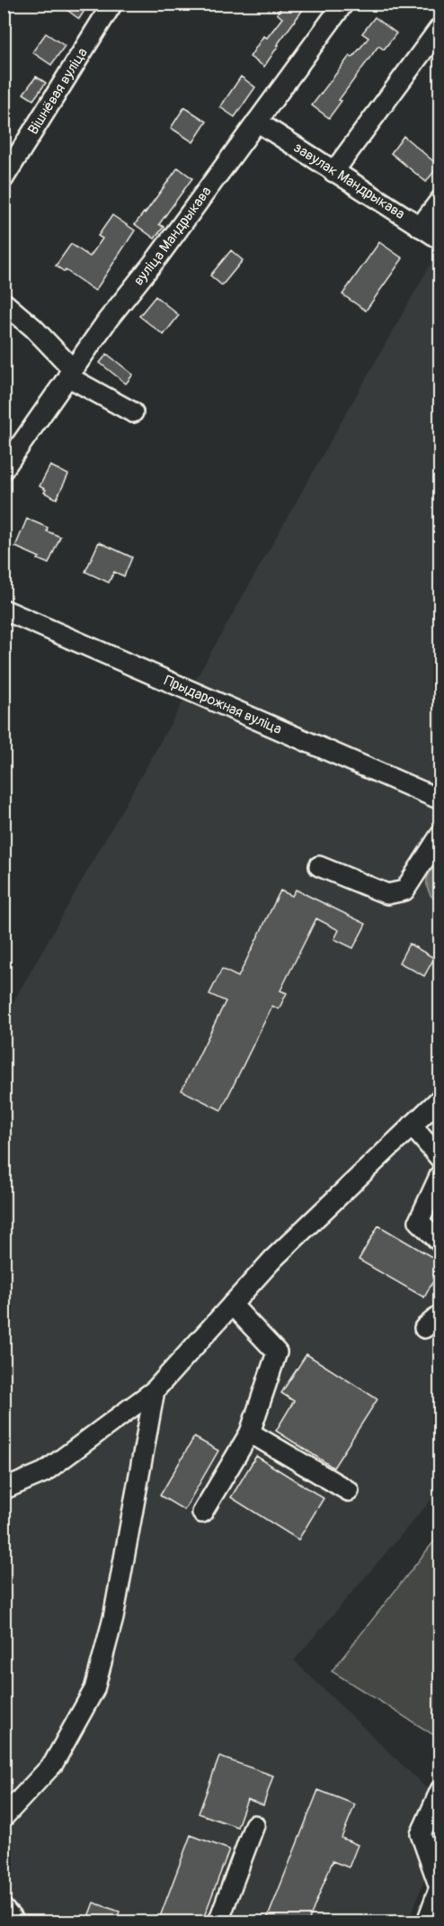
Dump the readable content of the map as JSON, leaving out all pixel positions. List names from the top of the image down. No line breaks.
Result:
{"streets":{"street":["Вішнёвая вуліца","завулак Мандрыкава","вуліца Мандрыкава","Прыдарожная вуліца"]},"crossings":[["завулак Мандрыкава","вуліца Мандрыкава"]]}
